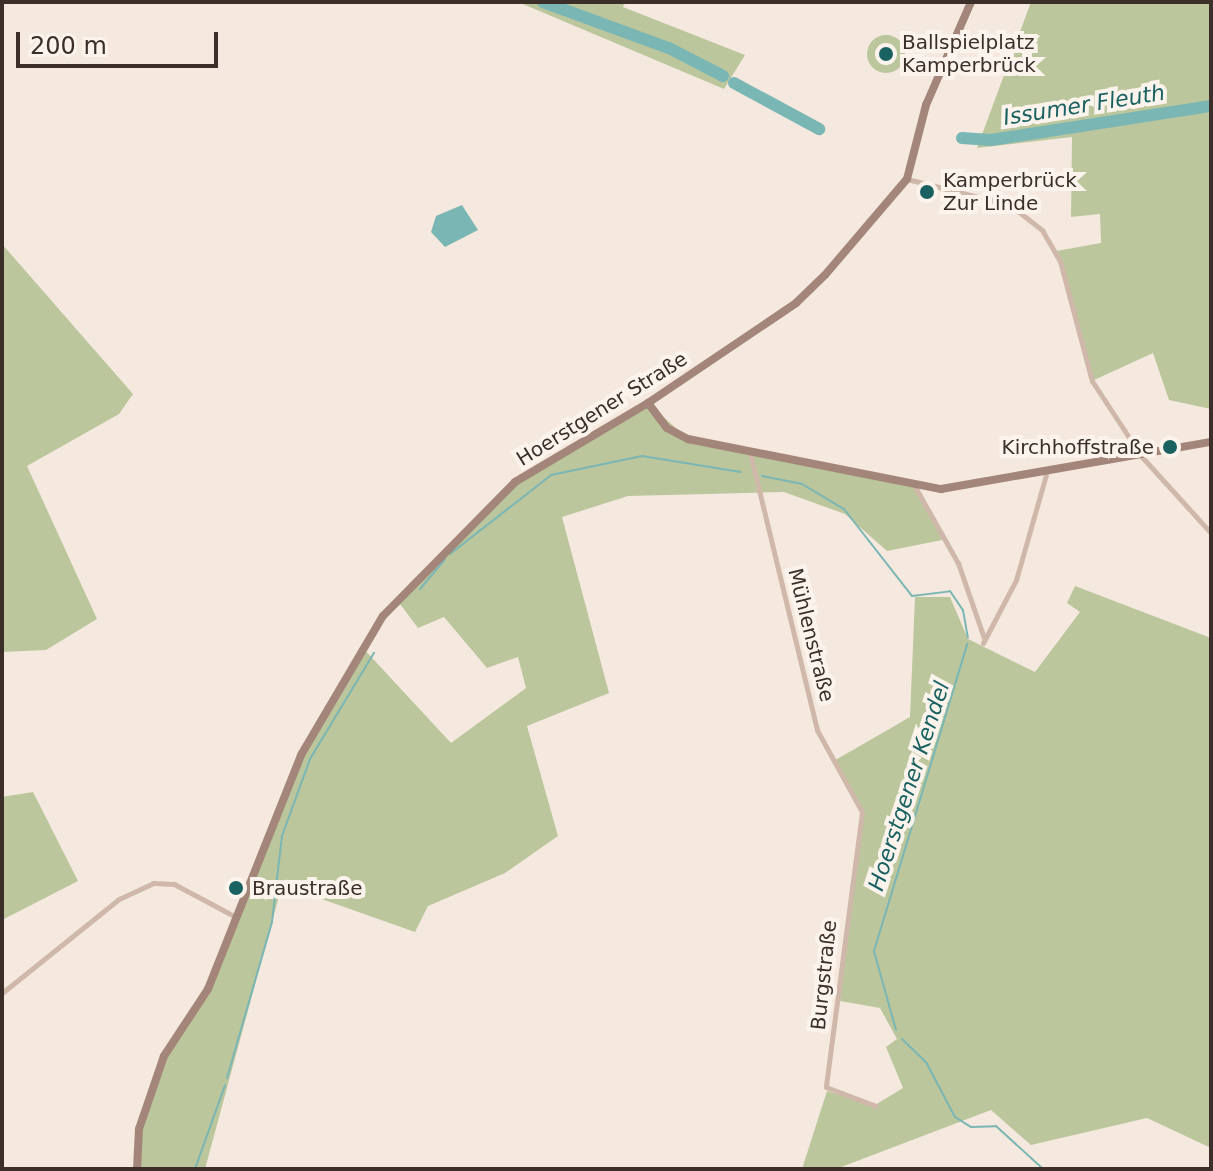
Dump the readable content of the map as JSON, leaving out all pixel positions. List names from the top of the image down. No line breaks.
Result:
{"streets":{"main road":["Hoerstgener Straße"],"street":["Mühlenstraße","Burgstraße"]},"crossings":[["Mühlenstraße","Burgstraße"]],"water":["Issumer Fleuth","Hoerstgener Kendel"],"places":["Ballspielplatz Kamperbrück","Kamperbrück Zur Linde","Kirchhoffstraße","Braustraße"],"scale_bar":"200 m"}
